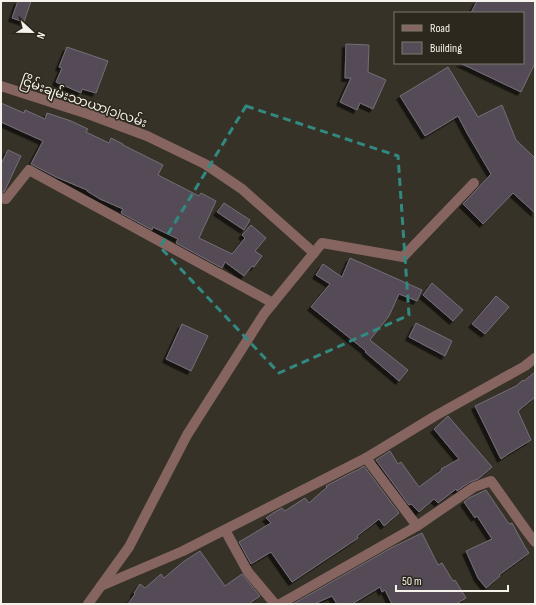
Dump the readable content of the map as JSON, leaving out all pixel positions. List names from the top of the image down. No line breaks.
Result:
{"streets":{"street":["ငြိမ်းချမ်းသာယာ(၁)လမ်း"]},"legend":["Road","Building"],"scale_bar":"50 m","north":"right"}
